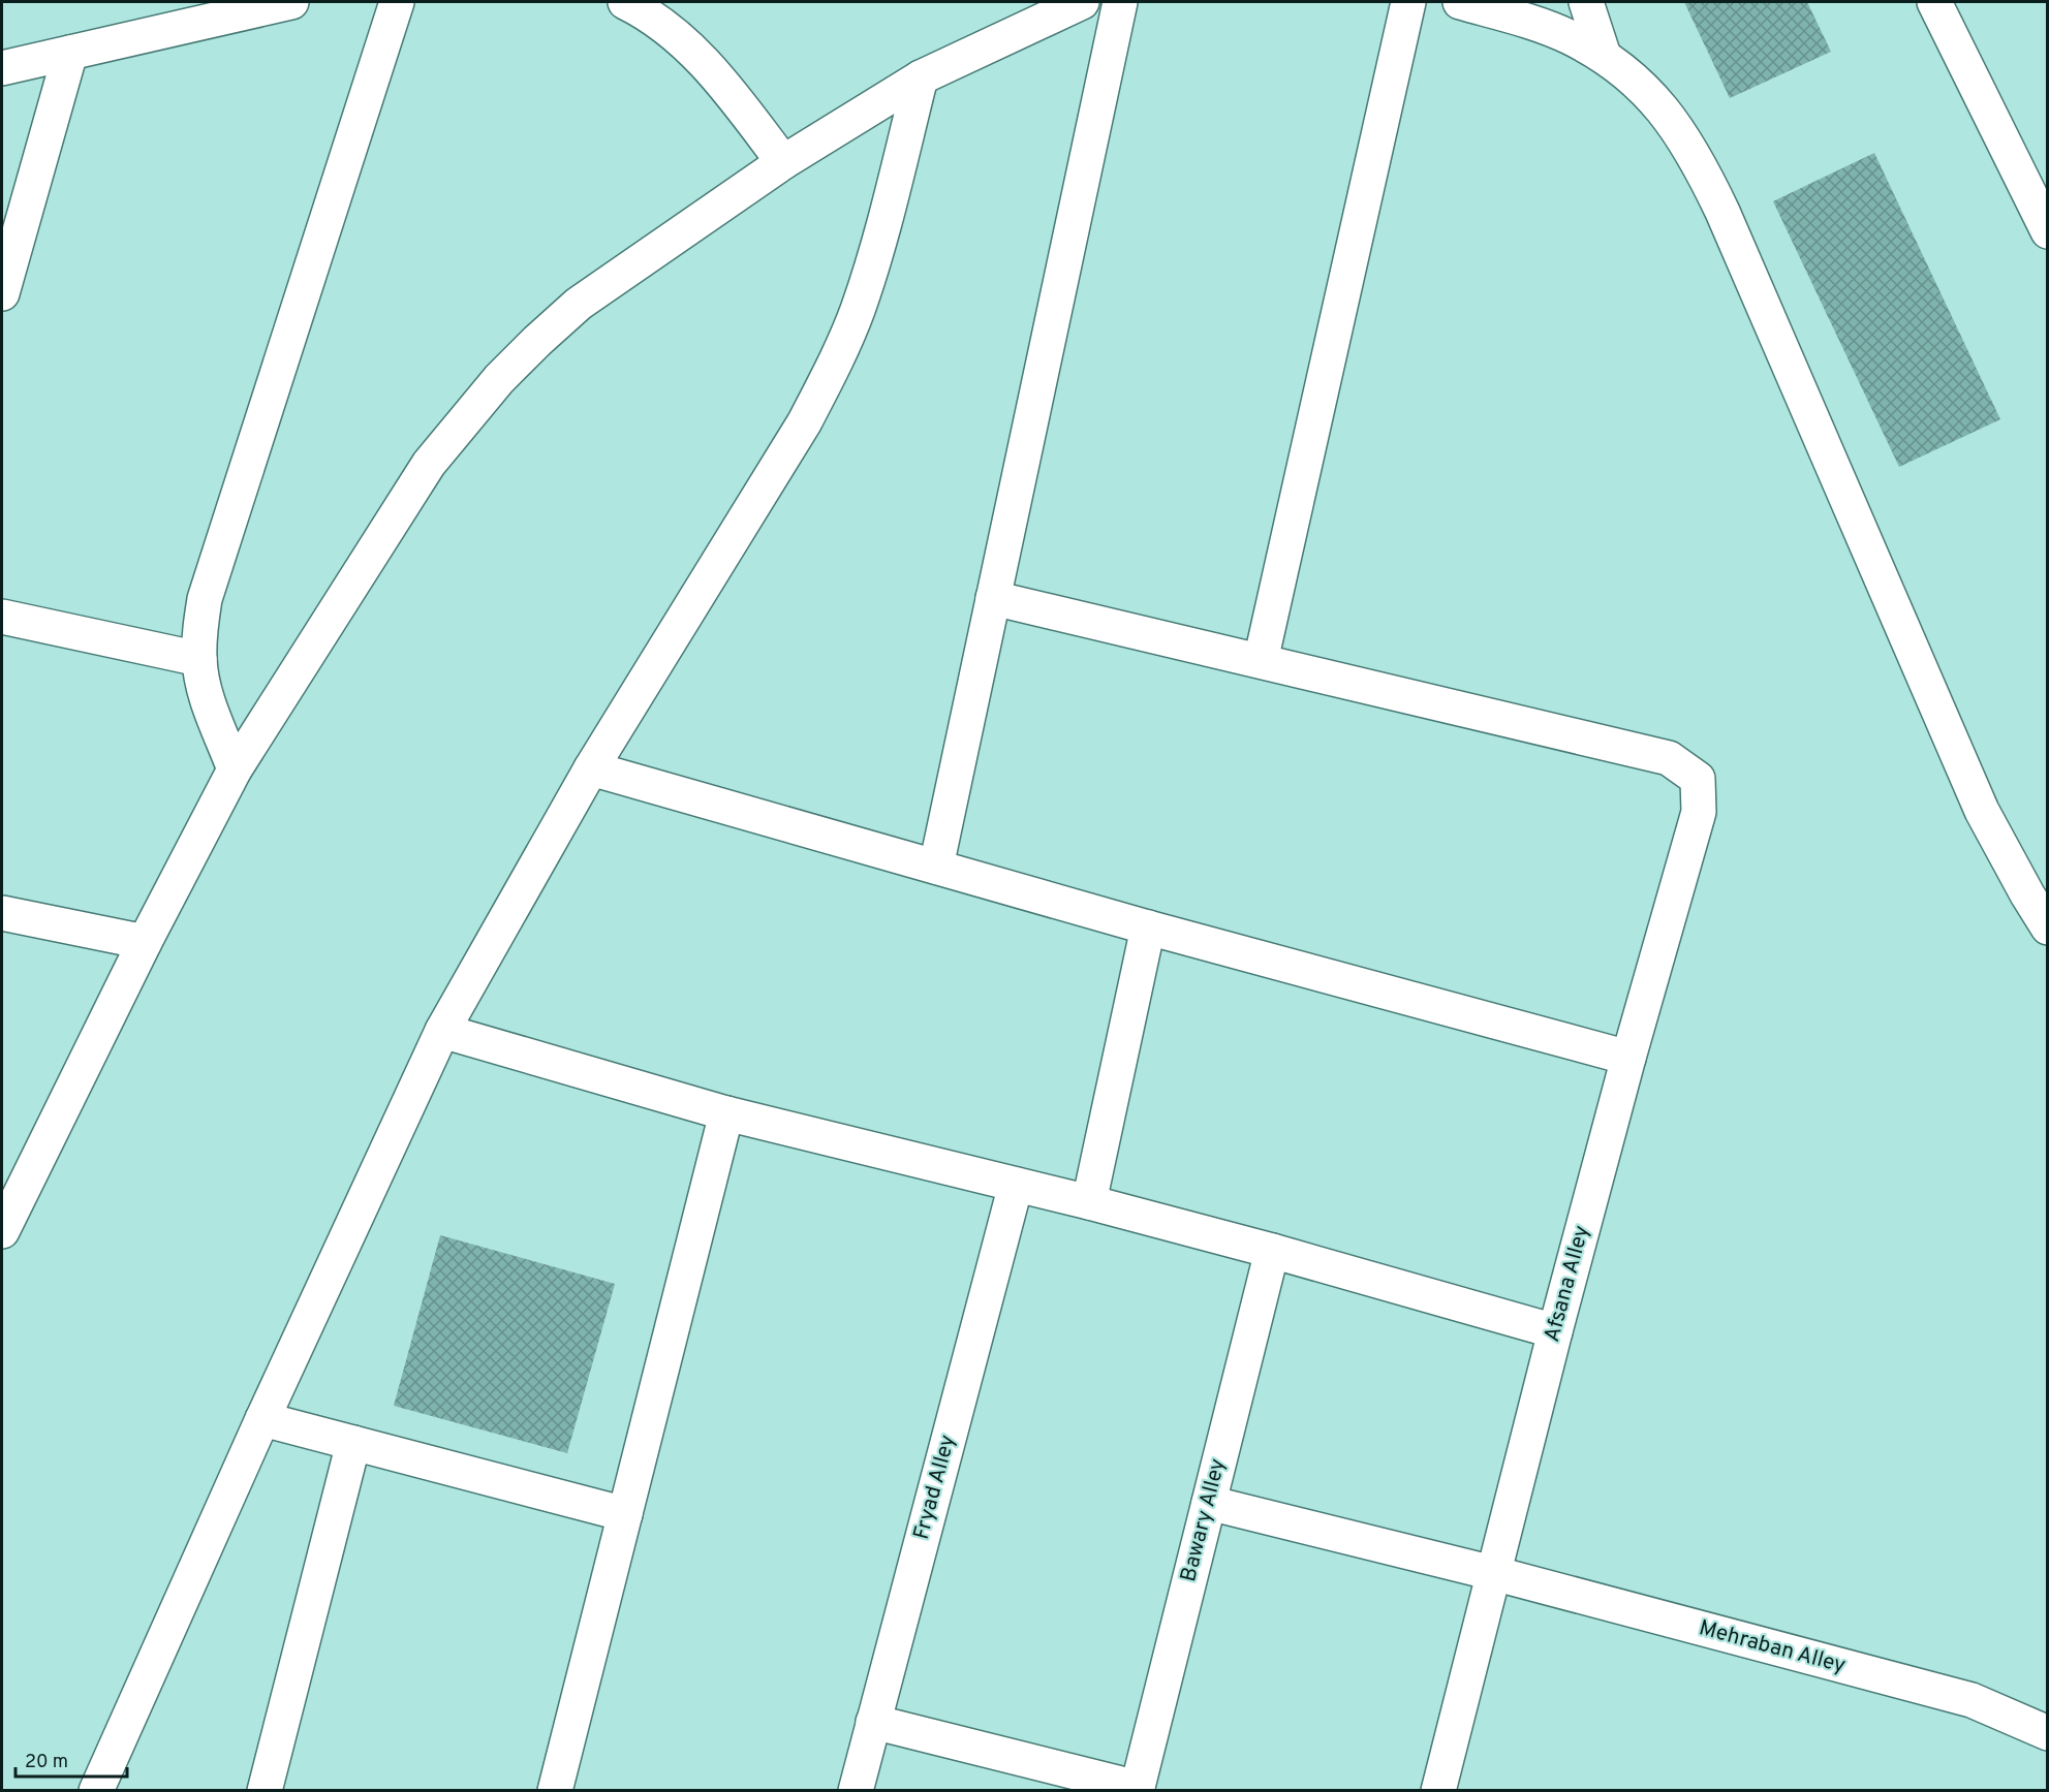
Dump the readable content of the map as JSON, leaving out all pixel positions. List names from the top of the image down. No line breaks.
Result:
{"streets":{"street":["Afsana Alley","Fryad Alley","Bawary Alley","Mehraban Alley"]},"crossings":[["Afsana Alley","Mehraban Alley"],["Bawary Alley","Mehraban Alley"]],"scale_bar":"20 m"}
